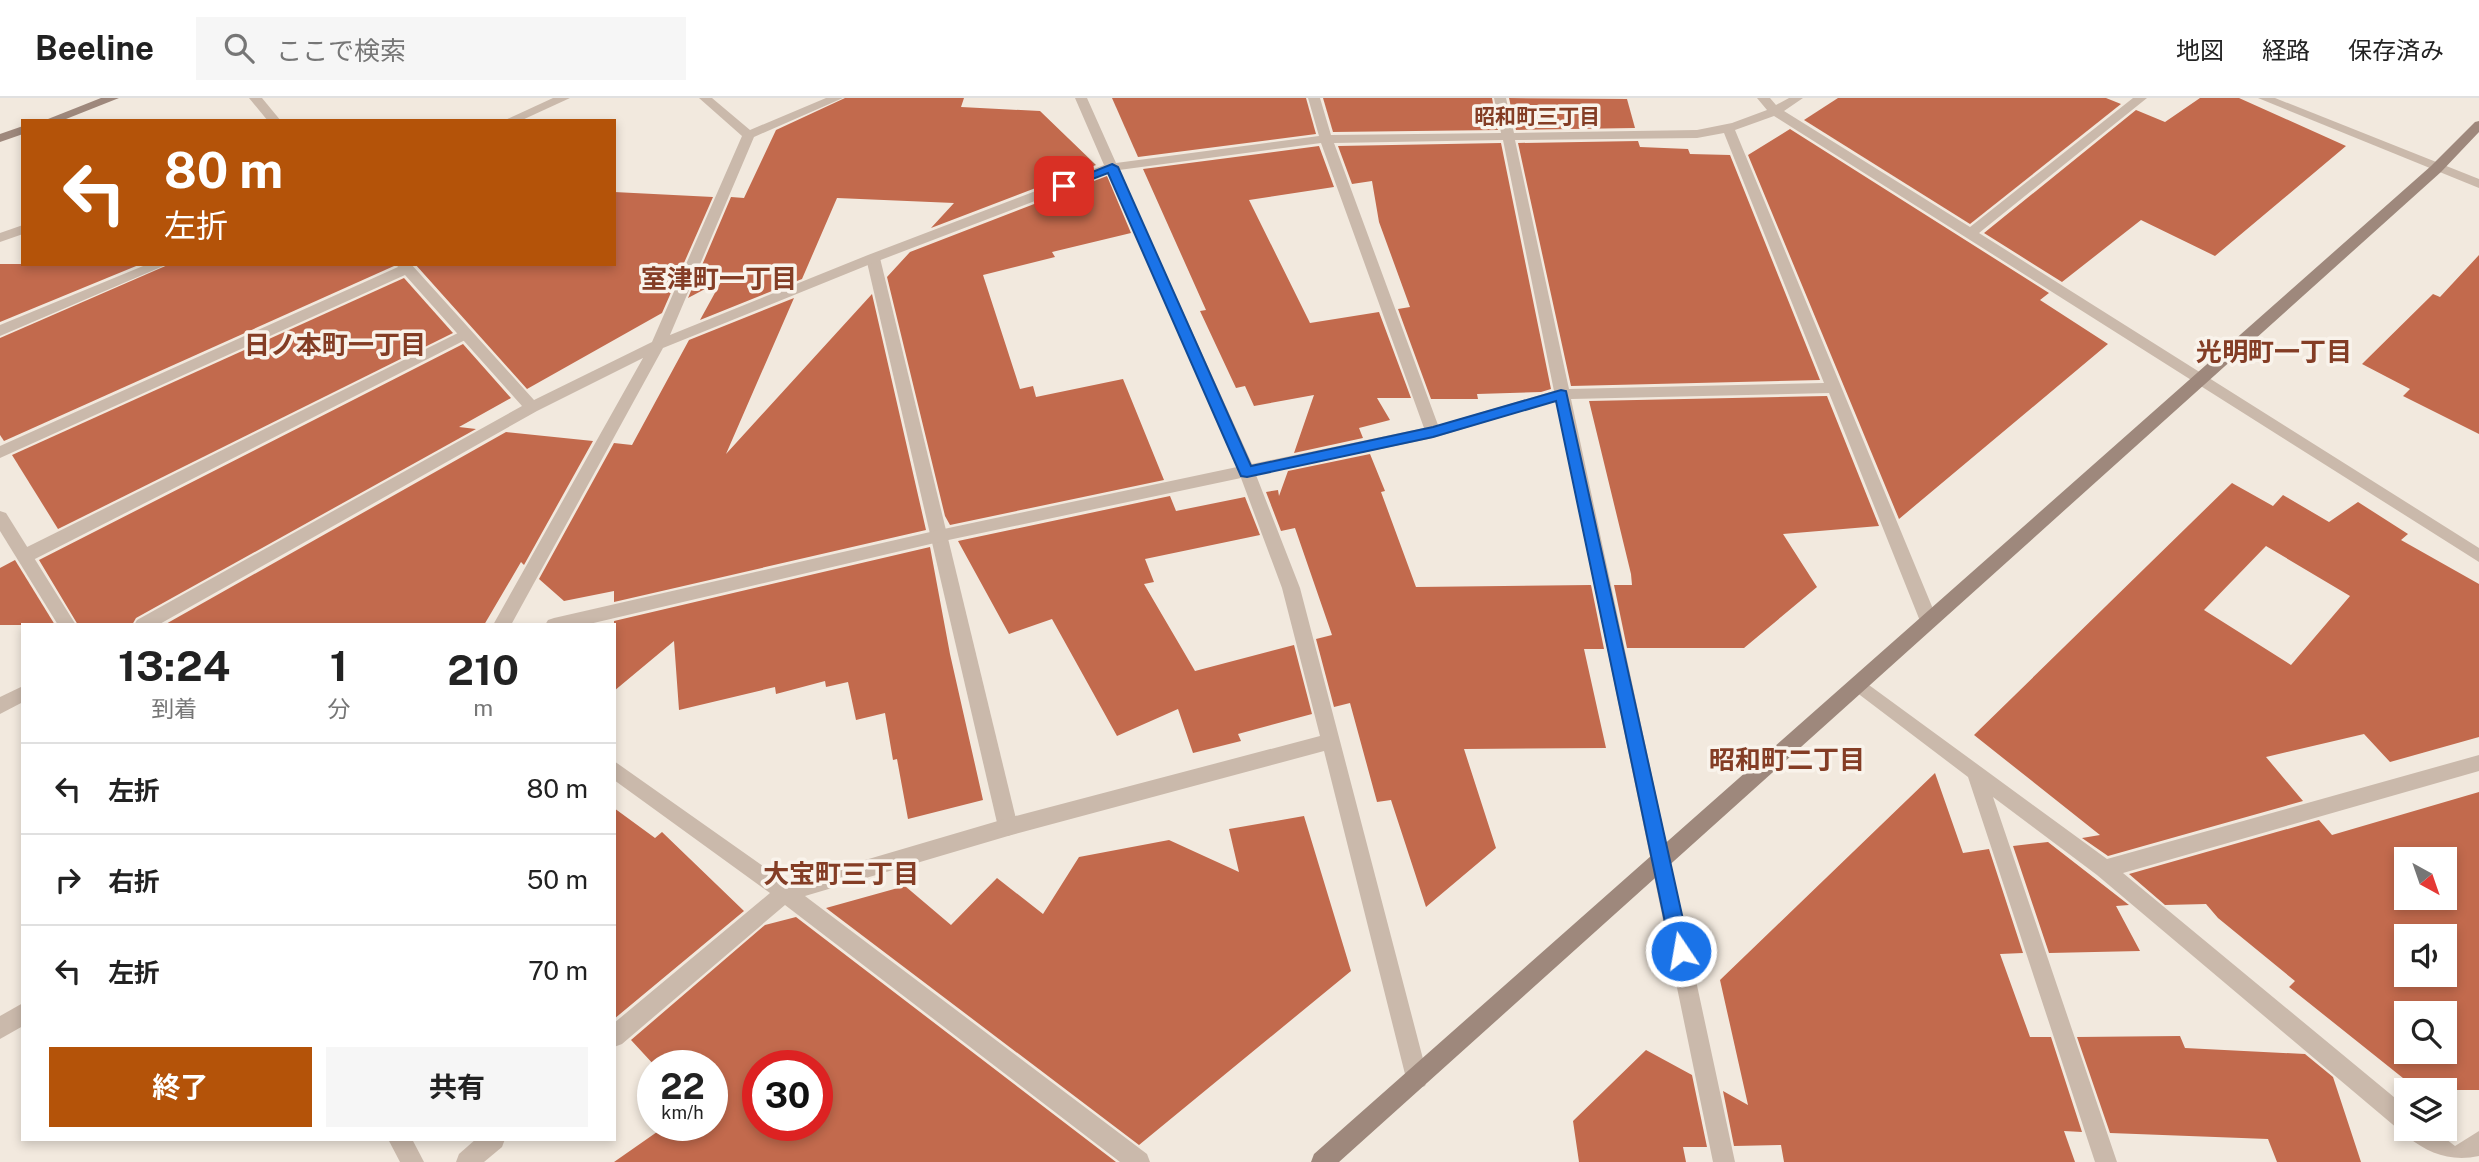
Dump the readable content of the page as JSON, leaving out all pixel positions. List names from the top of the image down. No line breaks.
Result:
{"districts":["昭和町三丁目","室津町一丁目","日ノ本町一丁目","光明町一丁目","昭和町二丁目","大宝町三丁目"],"north":"bottom right","page":{"header":"Beeline","search":"ここで検索","nav":["地図","経路","保存済み"],"turn":["80 m","左折"],"eta":["13:24","到着","1","分","210","m"],"list":[{"name":"左折","value":"80 m"},{"name":"右折","value":"50 m"},{"name":"左折","value":"70 m"}],"buttons":["終了","共有"],"speed":"22 km/h","limit":"30"}}
